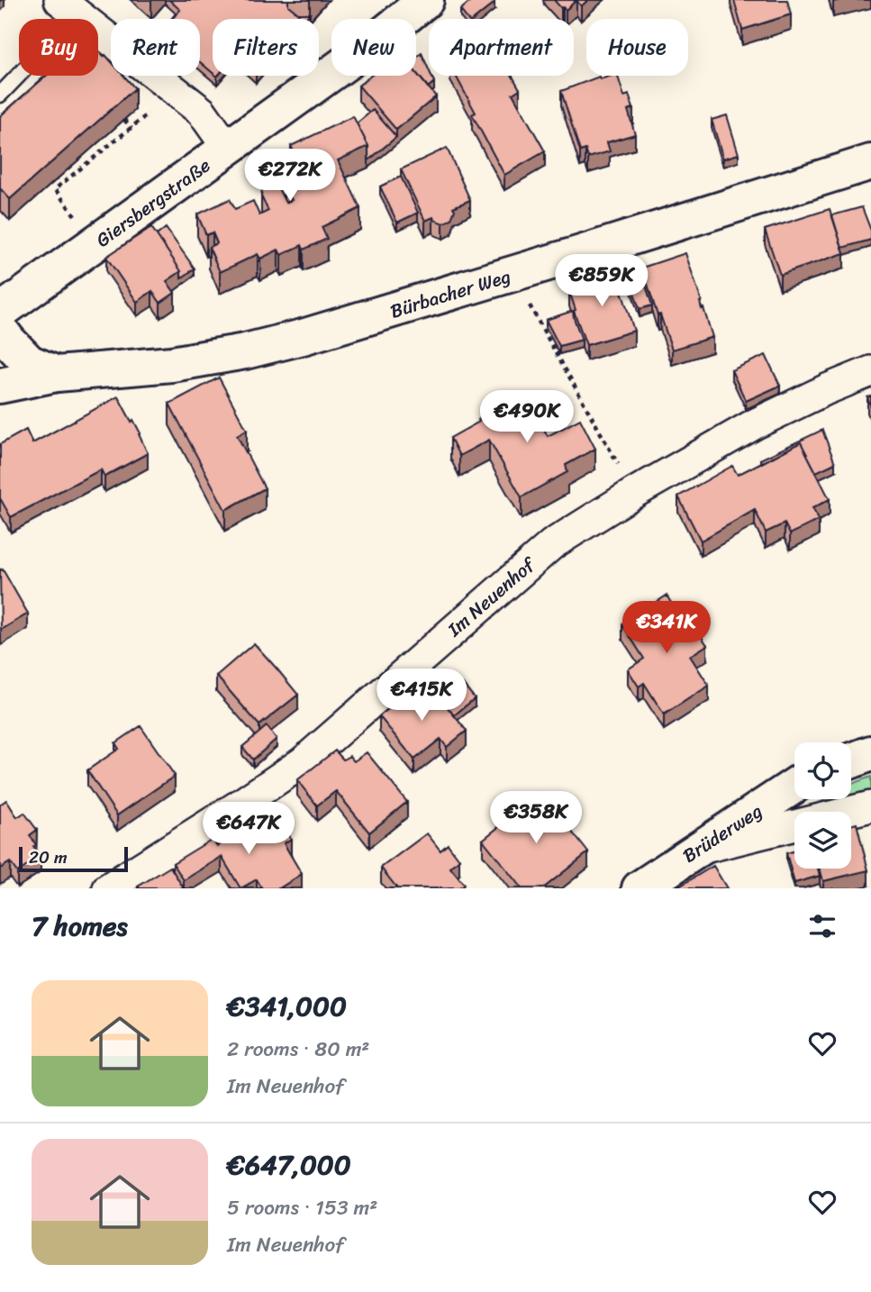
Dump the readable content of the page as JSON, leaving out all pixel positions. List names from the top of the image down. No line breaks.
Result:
{"streets":{"street":["Giersbergstraße","Bürbacher Weg","Im Neuenhof","Brüderweg"]},"scale_bar":"20 m","page":{"chip":["Buy","Rent","Filters","New","Apartment","House"],"price":["€272K","€859K","€490K","€341K","€415K","€358K","€647K"],"scale":"20 m","heading":"7 homes","list":[{"name":"€341,000","note":"2 rooms · 80 m² · Im Neuenhof"},{"name":"€647,000","note":"5 rooms · 153 m² · Im Neuenhof"}]}}
